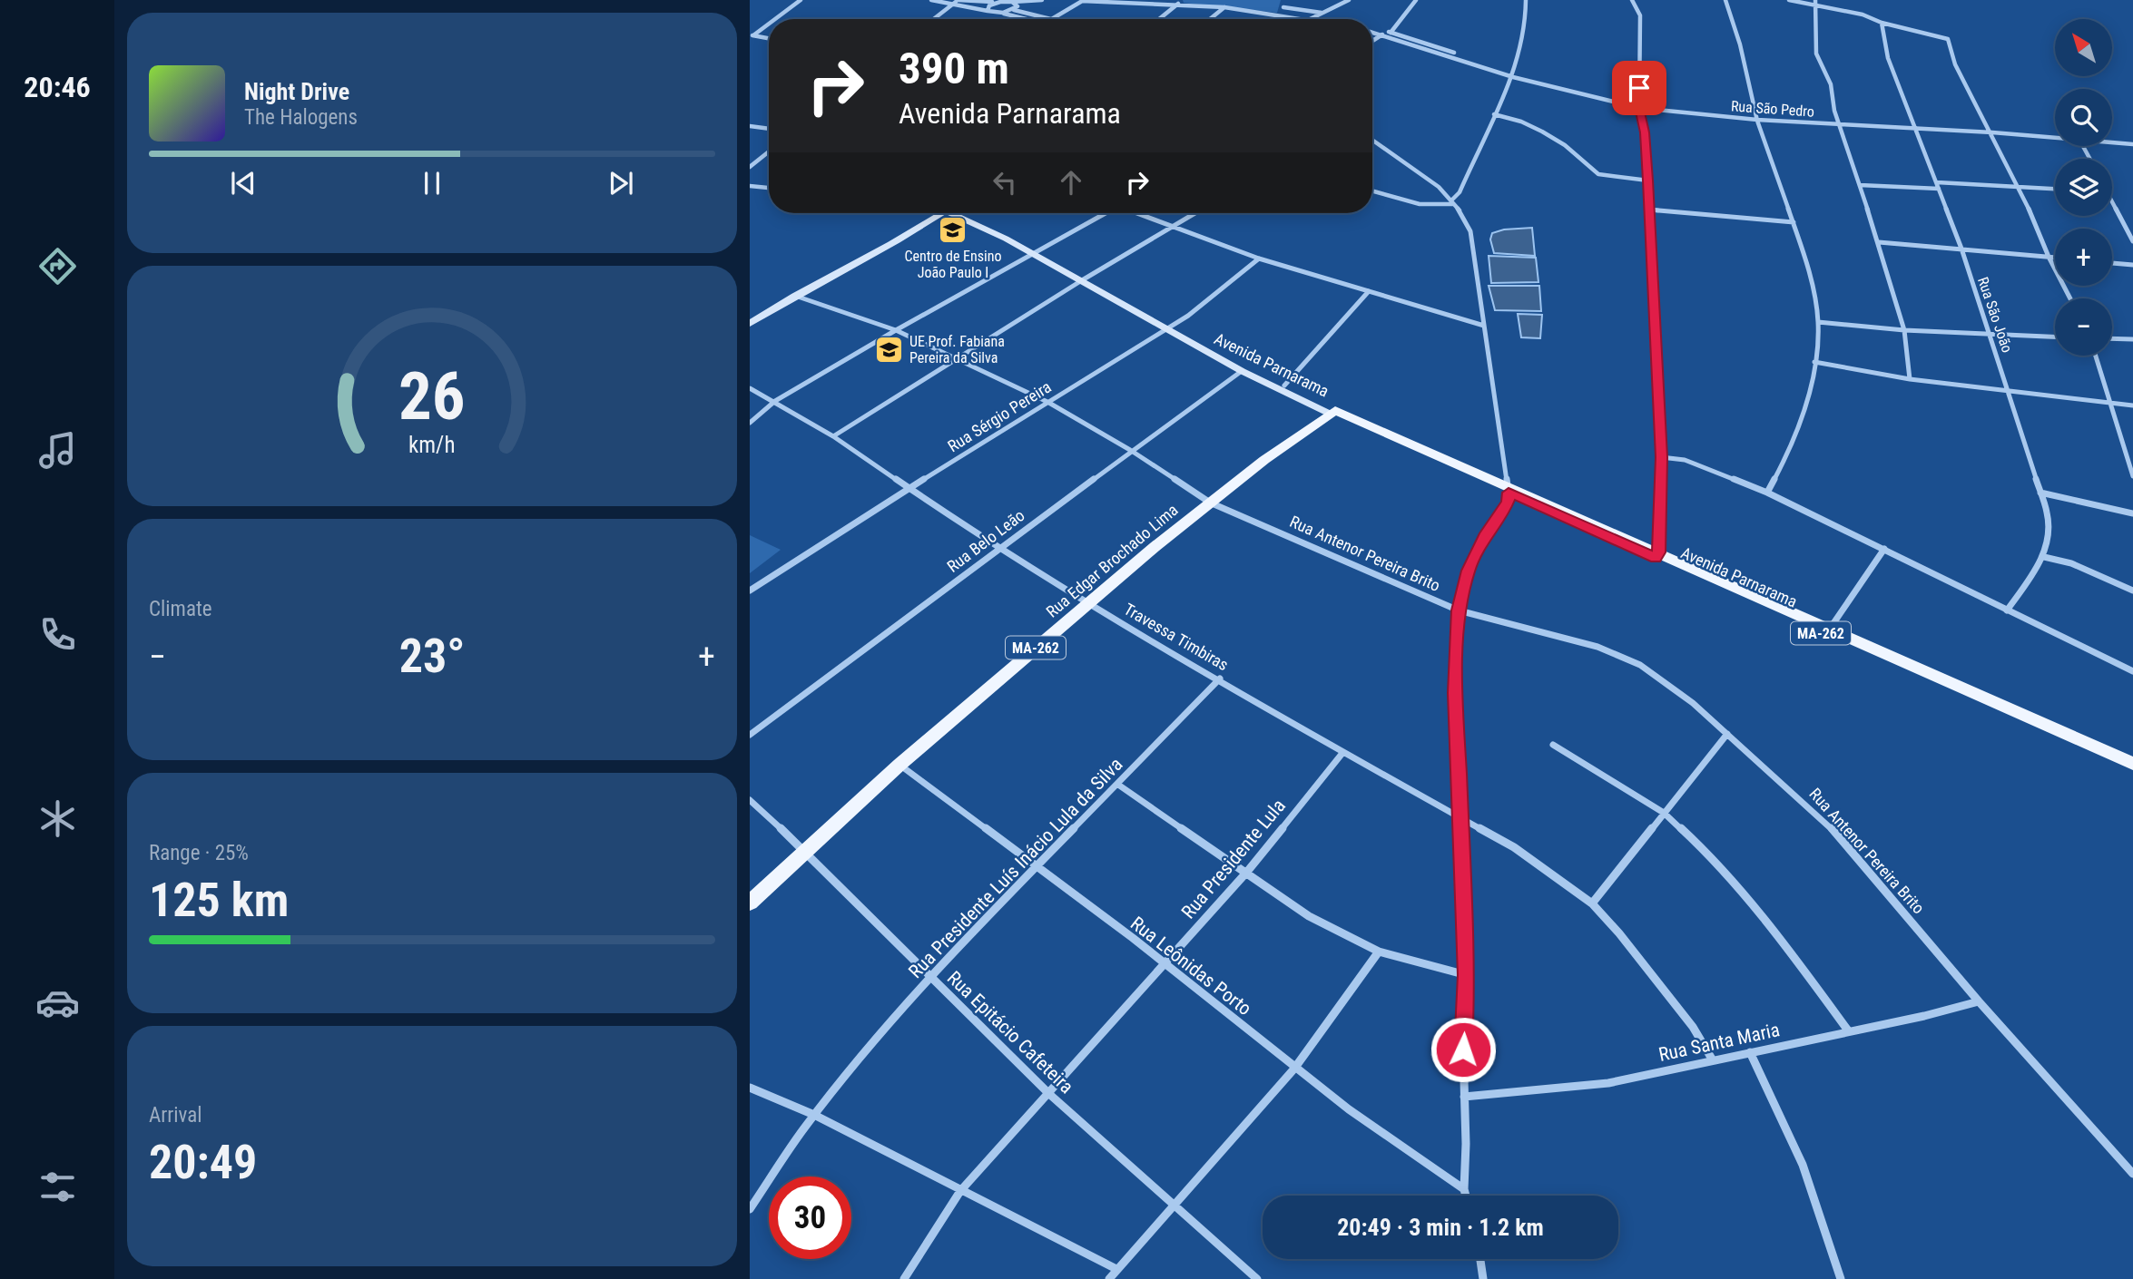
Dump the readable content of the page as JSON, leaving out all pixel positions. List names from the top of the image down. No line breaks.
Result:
{"streets":{"main road":["Avenida Parnarama","Rua Edgar Brochado Lima","MA-262"],"street":["Rua São Pedro","Rua São João","Rua Sérgio Pereira","Rua Belo Leão","Rua Antenor Pereira Brito","Travessa Timbiras","Rua Presidente Lula","Rua Presidente Luís Inácio Lula da Silva","Rua Leônidas Porto","Rua Epitácio Cafeteira","Rua Santa Maria"]},"crossings":[["Rua São Pedro","Rua São João"],["Avenida Parnarama","Rua Sérgio Pereira"],["Avenida Parnarama","Rua Belo Leão"],["Avenida Parnarama","Rua Edgar Brochado Lima"],["Rua Sérgio Pereira","Rua Antenor Pereira Brito"],["Rua Sérgio Pereira","Travessa Timbiras"],["Rua Belo Leão","Rua Antenor Pereira Brito"],["Rua Belo Leão","Travessa Timbiras"],["Rua Antenor Pereira Brito","Rua Edgar Brochado Lima"],["Rua Antenor Pereira Brito","Rua Santa Maria"],["Rua Edgar Brochado Lima","Travessa Timbiras"],["Rua Edgar Brochado Lima","Rua Leônidas Porto"],["Rua Edgar Brochado Lima","Rua Epitácio Cafeteira"],["Travessa Timbiras","Rua Presidente Lula"],["Travessa Timbiras","Rua Presidente Luís Inácio Lula da Silva"],["Travessa Timbiras","Rua Santa Maria"],["Rua Presidente Lula","Rua Leônidas Porto"],["Rua Presidente Lula","Rua Epitácio Cafeteira"],["Rua Presidente Luís Inácio Lula da Silva","Rua Leônidas Porto"],["Rua Presidente Luís Inácio Lula da Silva","Rua Epitácio Cafeteira"]],"places":{"school or university":["Centro de Ensino João Paulo I","UE Prof. Fabiana Pereira da Silva"]},"north":"top left","page":{"tabs":"20:46","map_buttons":["+","−"],"turn":["390 m","Avenida Parnarama"],"song":["Night Drive","The Halogens"],"tile":["Climate",["Range · 25%","125 km"],["Arrival","20:49"]],"heat":["−","23°","+"],"limit":"30","trip":"20:49 · 3 min · 1.2 km","gauge":["26","km/h"]}}
